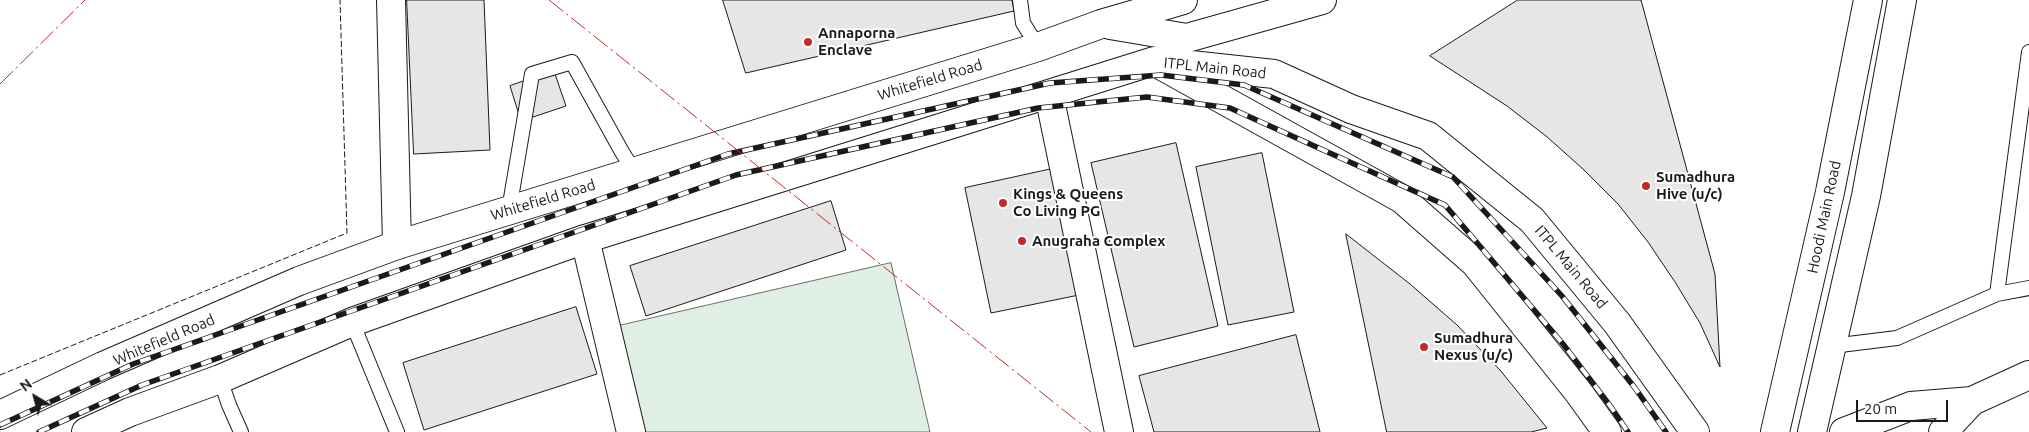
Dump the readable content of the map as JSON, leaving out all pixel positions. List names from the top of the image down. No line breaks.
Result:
{"streets":{"main road":["ITPL Main Road","Whitefield Road","Hoodi Main Road"]},"places":["Annaporna Enclave","Sumadhura Hive (u/c)","Kings & Queens Co Living PG","Anugraha Complex","Sumadhura Nexus (u/c)"],"scale_bar":"20 m","north":"top left"}
